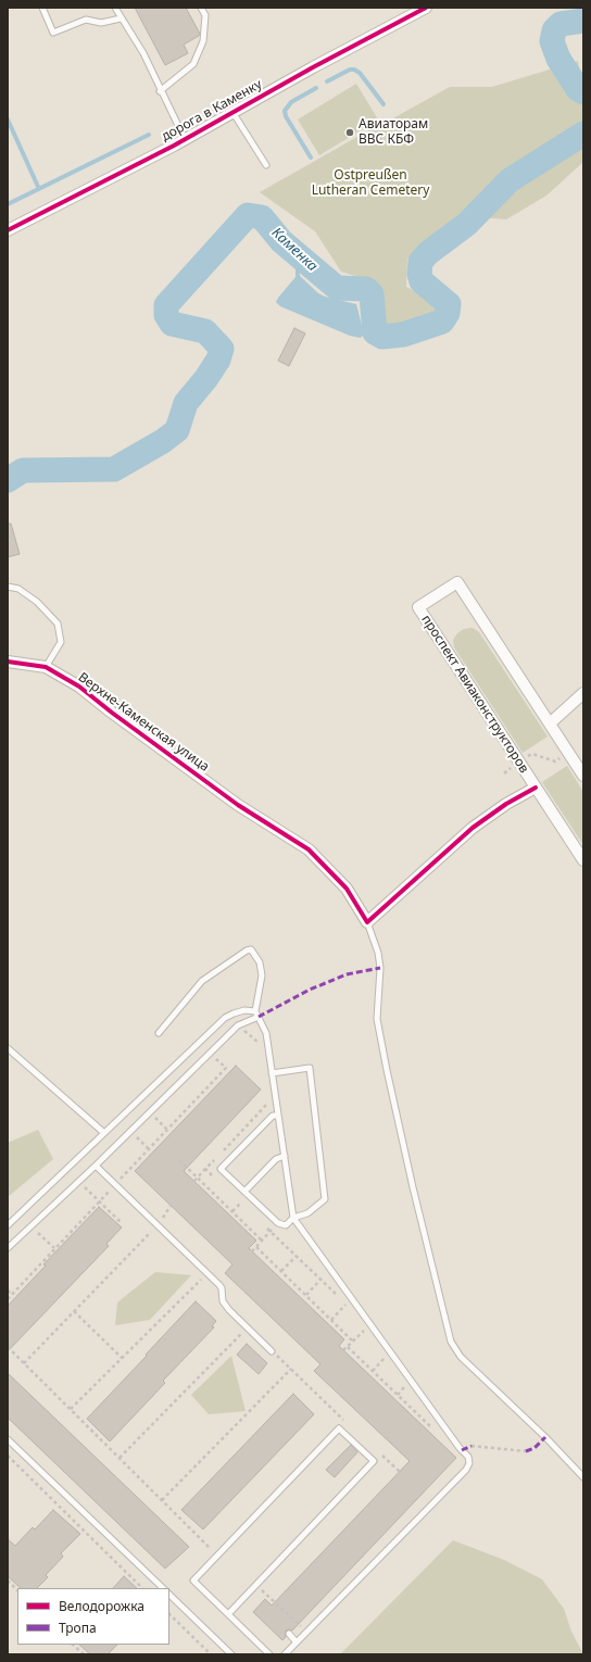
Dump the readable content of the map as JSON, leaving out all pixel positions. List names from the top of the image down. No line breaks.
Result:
{"streets":{"street":["дорога в Каменку","проспект Авиаконструкторов","Верхне-Каменская улица"]},"water":["Каменка"],"parks":["Ostpreußen Lutheran Cemetery"],"places":["Авиаторам ВВС КБФ"],"legend":["Велодорожка","Тропа"]}
